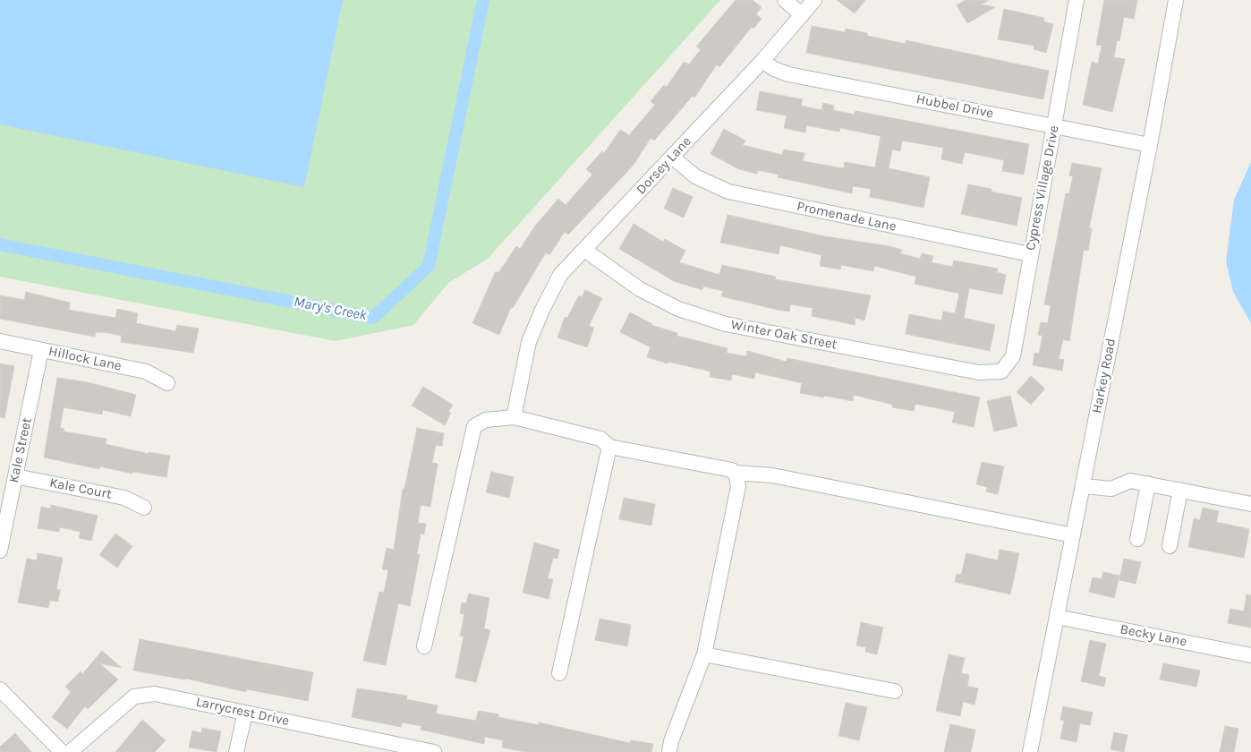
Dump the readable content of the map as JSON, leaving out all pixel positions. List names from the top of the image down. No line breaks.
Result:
{"streets":{"street":["Hubbel Drive","Dorsey Lane","Cypress Village Drive","Promenade Lane","Winter Oak Street","Hillock Lane","Harkey Road","Kale Street","Kale Court","Becky Lane","Larrycrest Drive"]},"crossings":[["Hubbel Drive","Dorsey Lane"],["Hubbel Drive","Cypress Village Drive"],["Hubbel Drive","Harkey Road"],["Dorsey Lane","Promenade Lane"],["Dorsey Lane","Winter Oak Street"],["Cypress Village Drive","Promenade Lane"],["Cypress Village Drive","Winter Oak Street"],["Hillock Lane","Kale Street"],["Harkey Road","Becky Lane"],["Kale Street","Kale Court"]],"water":["Mary's Creek"]}
